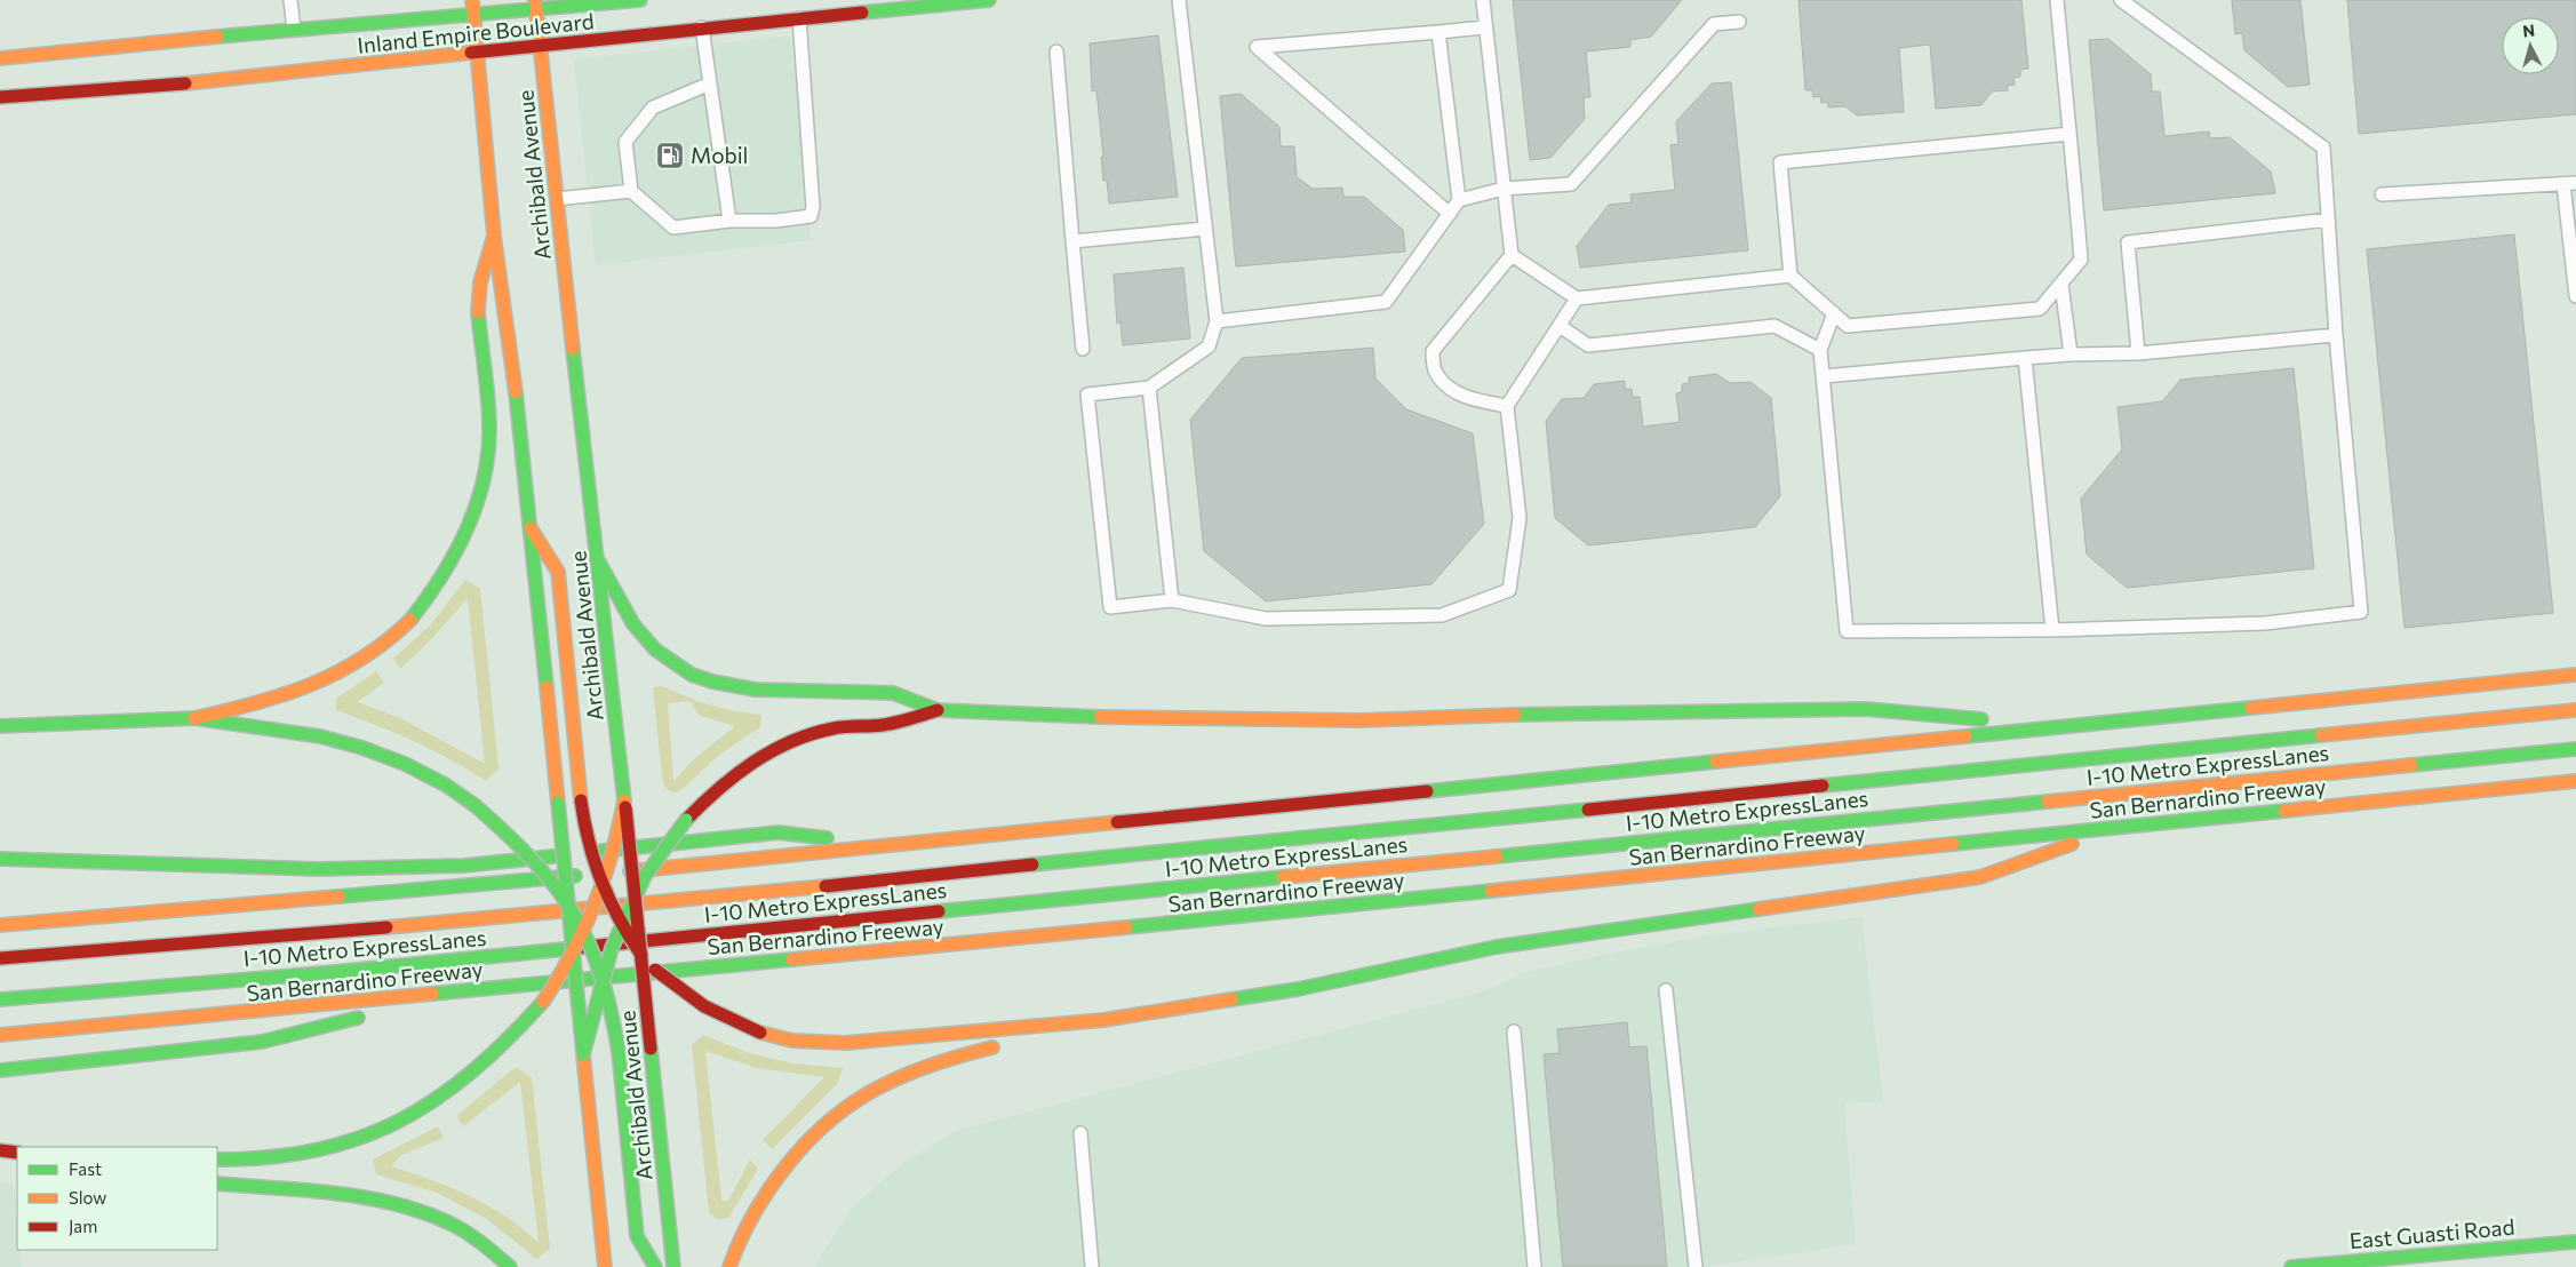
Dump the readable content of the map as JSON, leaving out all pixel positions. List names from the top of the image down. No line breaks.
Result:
{"streets":{"main road":["Inland Empire Boulevard","Archibald Avenue","I-10 Metro ExpressLanes","San Bernardino Freeway","East Guasti Road"]},"crossings":[["Inland Empire Boulevard","Archibald Avenue"]],"places":{"fuel station":["Mobil"]},"legend":["Fast","Slow","Jam"],"north":"top"}
